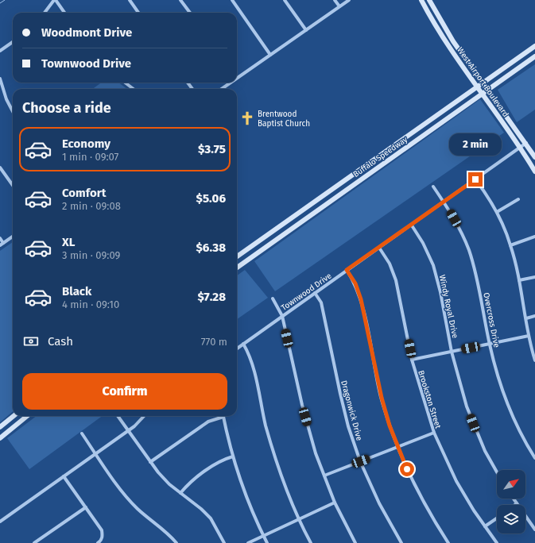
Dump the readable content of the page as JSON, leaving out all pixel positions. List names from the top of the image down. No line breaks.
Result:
{"streets":{"main road":["West Airport Boulevard","Buffalo Speedway"],"street":["Townwood Drive","Windy Royal Drive","Overcross Drive","Brookston Street","Dragonwick Drive"]},"crossings":[["West Airport Boulevard","Buffalo Speedway"],["West Airport Boulevard","Townwood Drive"],["Townwood Drive","Windy Royal Drive"],["Townwood Drive","Overcross Drive"],["Townwood Drive","Brookston Street"],["Townwood Drive","Dragonwick Drive"]],"places":{"church":["Brentwood Baptist Church"]},"north":"top right","page":{"banner":["Woodmont Drive","Townwood Drive"],"heading":"Choose a ride","list":[{"name":"Economy","note":"1 min · 09:07","value":"$3.75"},{"name":"Comfort","note":"2 min · 09:08","value":"$5.06"},{"name":"XL","note":"3 min · 09:09","value":"$6.38"},{"name":"Black","note":"4 min · 09:10","value":"$7.28"}],"bubble":"2 min","pay":["Cash","770 m"],"buttons":"Confirm"}}
